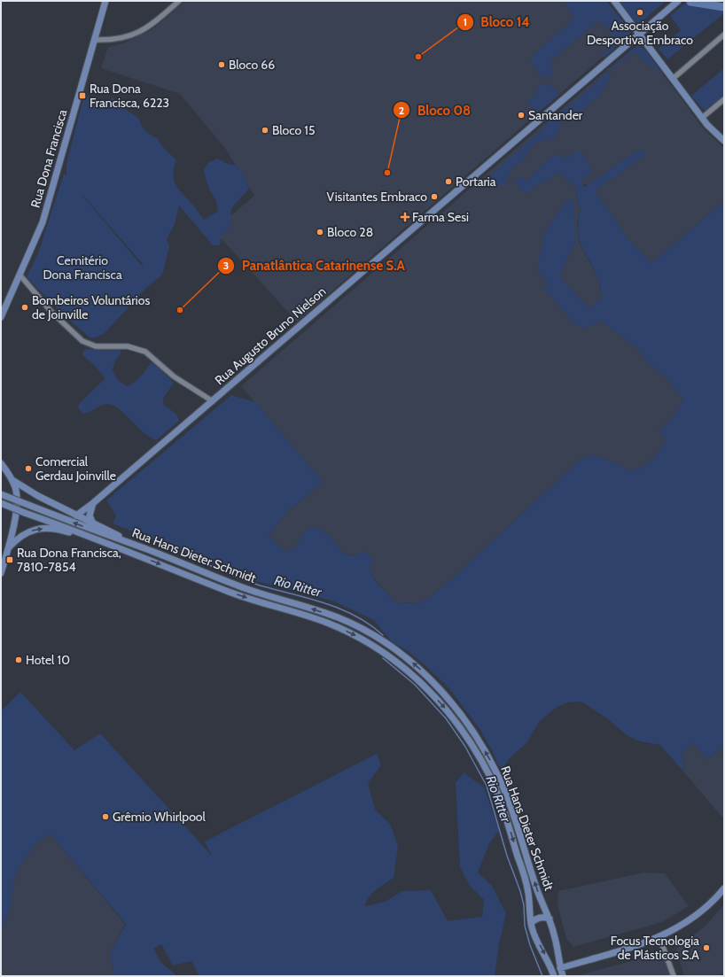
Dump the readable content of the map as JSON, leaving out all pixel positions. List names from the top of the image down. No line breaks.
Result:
{"streets":{"main road":["Rua Dona Francisca","Rua Augusto Bruno Nielson","Rua Hans Dieter Schmidt"]},"water":["Rio Ritter"],"parks":["Cemitério Dona Francisca"],"places":{"other":["Associação Desportiva Embraco","Bloco 14","Bloco 66","Santander","Bloco 15","Bloco 08","Portaria","Visitantes Embraco","Bloco 28","Bombeiros Voluntários de Joinville","Panatlântica Catarinense S.A","Comercial Gerdau Joinville","Hotel 10","Grêmio Whirlpool","Focus Tecnologia de Plásticos S.A"],"transit":["Rua Dona Francisca, 6223","Rua Dona Francisca, 7810-7854"],"health":["Farma Sesi"]}}
